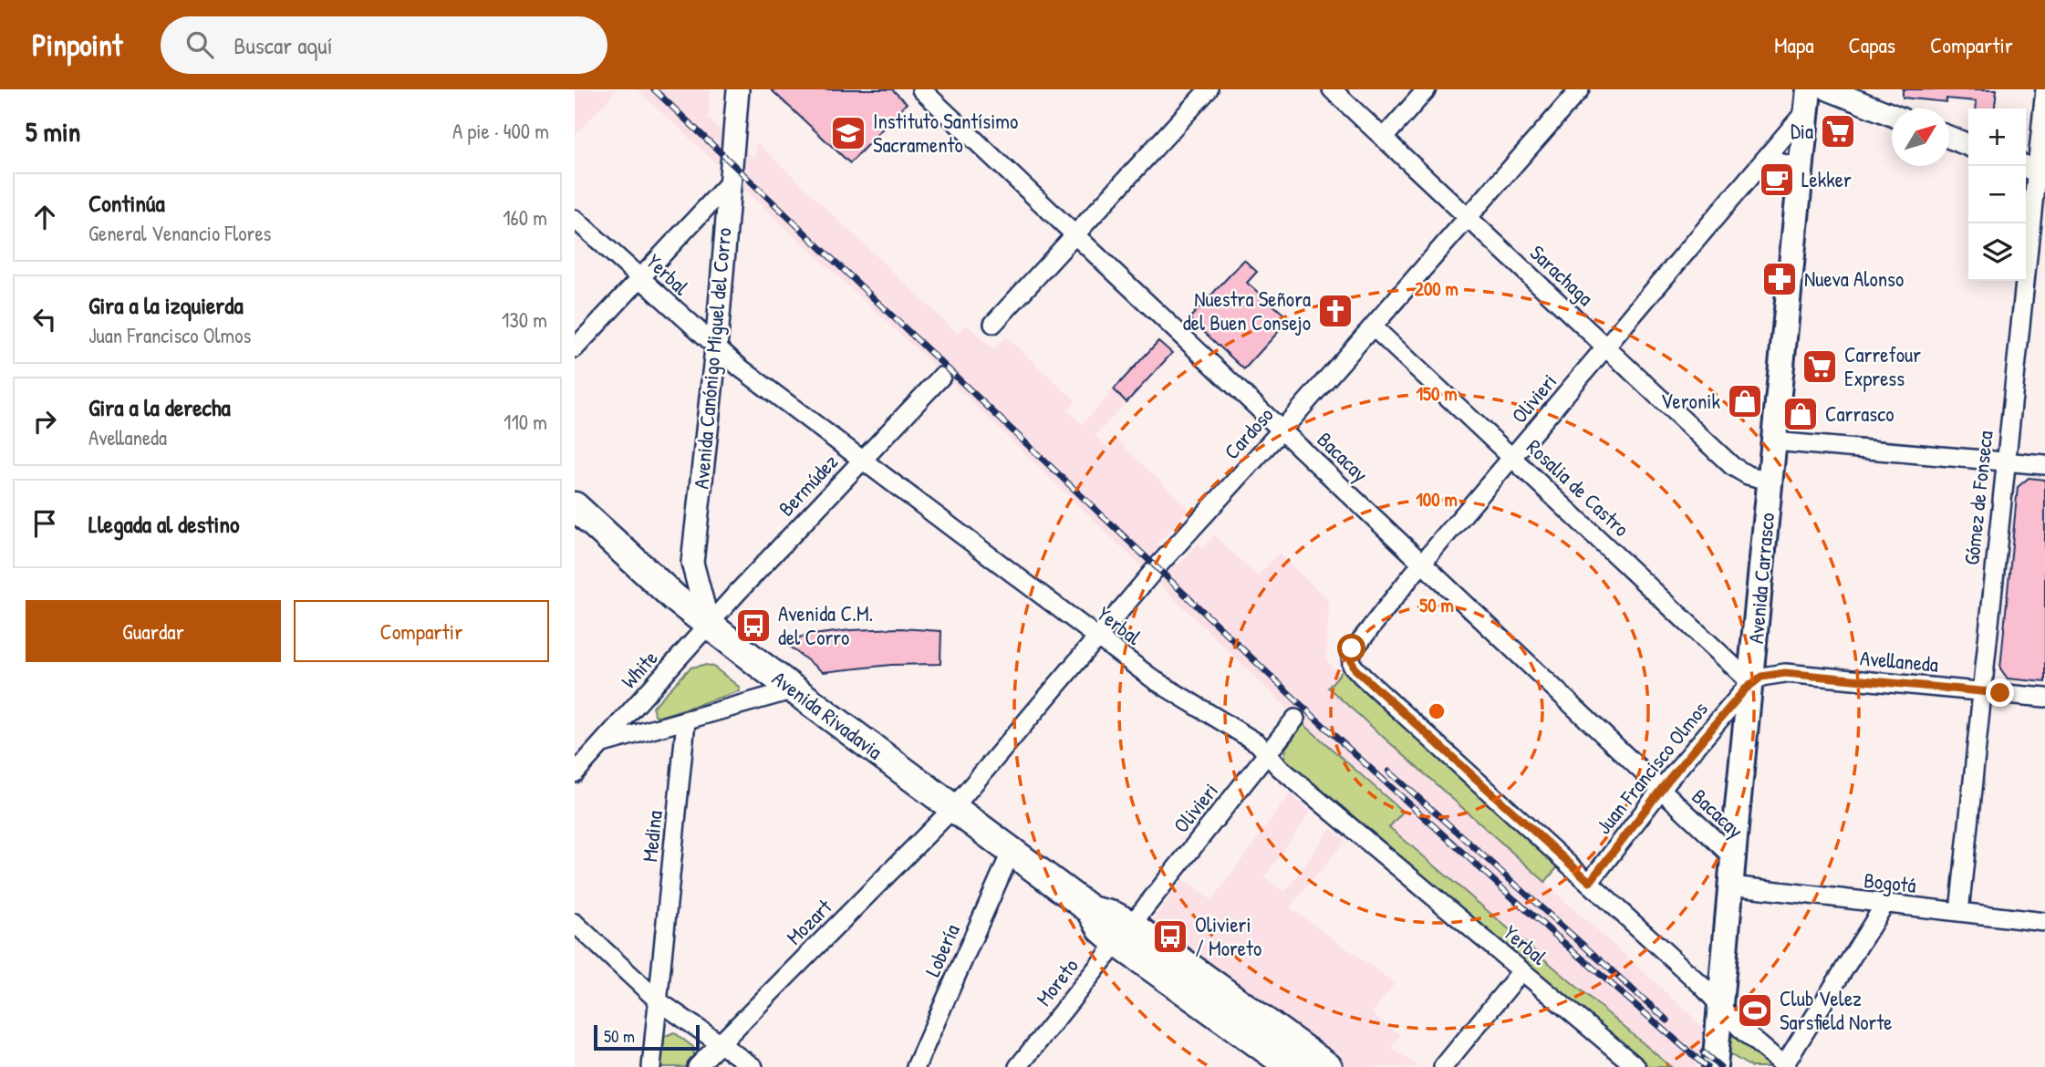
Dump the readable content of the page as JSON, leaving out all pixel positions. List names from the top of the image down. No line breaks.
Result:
{"streets":{"main road":["Avenida Carrasco","Avenida Rivadavia"],"street":["Yerbal","Sarachaga","Avenida Canónigo Miguel del Corro","Olivieri","Cardoso","Bacacay","Bermúdez","Rosalia de Castro","Gómez de Fonseca","Avellaneda","White","Juan Francisco Olmos","Medina","Bogotá","Mozart","Lobería","Moreto"]},"crossings":[["Yerbal","Avenida Canónigo Miguel del Corro"],["Yerbal","Olivieri"],["Yerbal","Cardoso"],["Yerbal","Bermúdez"],["Sarachaga","Olivieri"],["Sarachaga","Cardoso"],["Sarachaga","Avenida Carrasco"],["Avenida Canónigo Miguel del Corro","Bermúdez"],["Avenida Canónigo Miguel del Corro","White"],["Avenida Canónigo Miguel del Corro","Avenida Rivadavia"],["Olivieri","Bacacay"],["Olivieri","Rosalia de Castro"],["Olivieri","Avenida Carrasco"],["Olivieri","Avenida Rivadavia"],["Olivieri","Juan Francisco Olmos"],["Olivieri","Moreto"],["Cardoso","Bacacay"],["Cardoso","Rosalia de Castro"],["Cardoso","Avenida Rivadavia"],["Cardoso","Mozart"],["Bacacay","Avenida Carrasco"],["Bacacay","Juan Francisco Olmos"],["Bermúdez","White"],["Bermúdez","Avenida Rivadavia"],["Rosalia de Castro","Avenida Carrasco"],["Rosalia de Castro","Avellaneda"],["Rosalia de Castro","Juan Francisco Olmos"],["Gómez de Fonseca","Avellaneda"],["Gómez de Fonseca","Bogotá"],["Avenida Carrasco","Avellaneda"],["Avenida Carrasco","Juan Francisco Olmos"],["Avenida Carrasco","Bogotá"],["Avellaneda","Juan Francisco Olmos"],["White","Avenida Rivadavia"],["Avenida Rivadavia","Mozart"],["Avenida Rivadavia","Lobería"],["Avenida Rivadavia","Moreto"]],"places":{"supermarket":["Dia","Carrefour Express"],"school or university":["Instituto Santísimo Sacramento"],"cafe":["Lekker"],"pharmacy":["Nueva Alonso"],"church":["Nuestra Señora del Buen Consejo"],"shop":["Veronik","Carrasco"],"bus stop":["Avenida C.M. del Corro","Olivieri / Moreto"],"sports":["Club Velez Sarsfield Norte"]},"scale_bar":"50 m","north":"top right","page":{"header":"Pinpoint","search":"Buscar aquí","nav":["Mapa","Capas","Compartir"],"heading":["5 min","A pie · 400 m"],"map_buttons":["+","−"],"list":[["Continúa","General Venancio Flores","160 m"],["Gira a la izquierda","Juan Francisco Olmos","130 m"],["Gira a la derecha","Avellaneda","110 m"],"Llegada al destino"],"buttons":["Guardar","Compartir"],"scale":"50 m"},"rings":["200 m","150 m","100 m","50 m"]}
